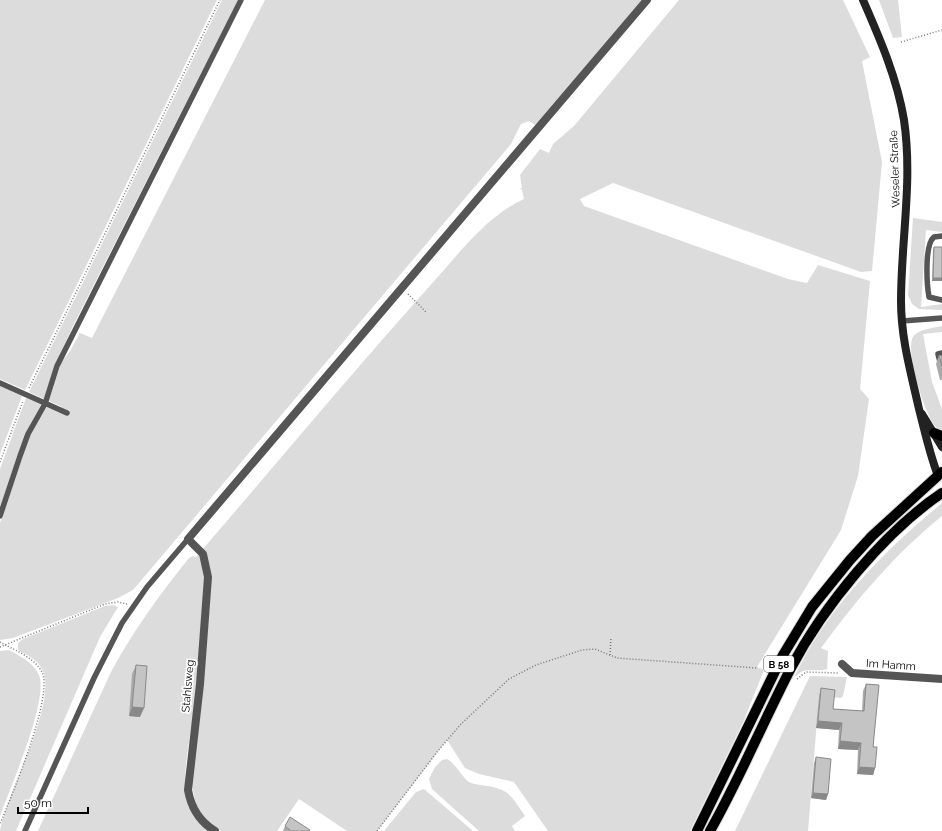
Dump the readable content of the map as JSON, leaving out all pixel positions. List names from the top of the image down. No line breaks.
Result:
{"streets":{"main road":["B 58"],"street":["Weseler Straße","Im Hamm","Stahlsweg"]},"crossings":[["Weseler Straße","B 58"]],"scale_bar":"50 m"}
